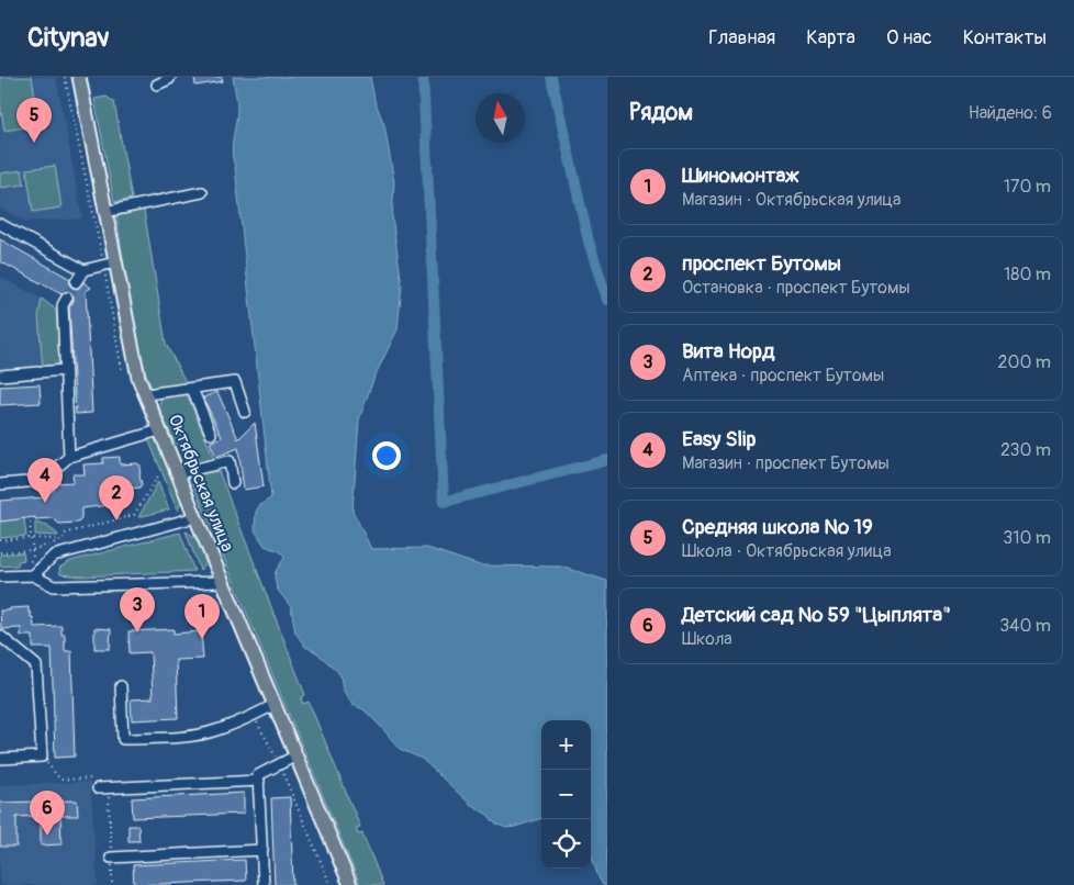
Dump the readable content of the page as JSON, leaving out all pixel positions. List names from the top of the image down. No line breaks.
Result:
{"streets":{"main road":["Октябрьская улица"]},"north":"top","page":{"header":"Citynav","nav":["Главная","Карта","О нас","Контакты"],"heading":["Рядом","Найдено: 6"],"pins":["5","4","2","3","1","6"],"list":[{"mark":"1","name":"Шиномонтаж","note":"Магазин · Октябрьская улица","value":"170 m"},{"mark":"2","name":"проспект Бутомы","note":"Остановка · проспект Бутомы","value":"180 m"},{"mark":"3","name":"Вита Норд","note":"Аптека · проспект Бутомы","value":"200 m"},{"mark":"4","name":"Easy Slip","note":"Магазин · проспект Бутомы","value":"230 m"},{"mark":"5","name":"Средняя школа № 19","note":"Школа · Октябрьская улица","value":"310 m"},{"mark":"6","name":"Детский сад № 59 \"Цыплята\"","note":"Школа","value":"340 m"}],"map_buttons":["+","−"]}}
